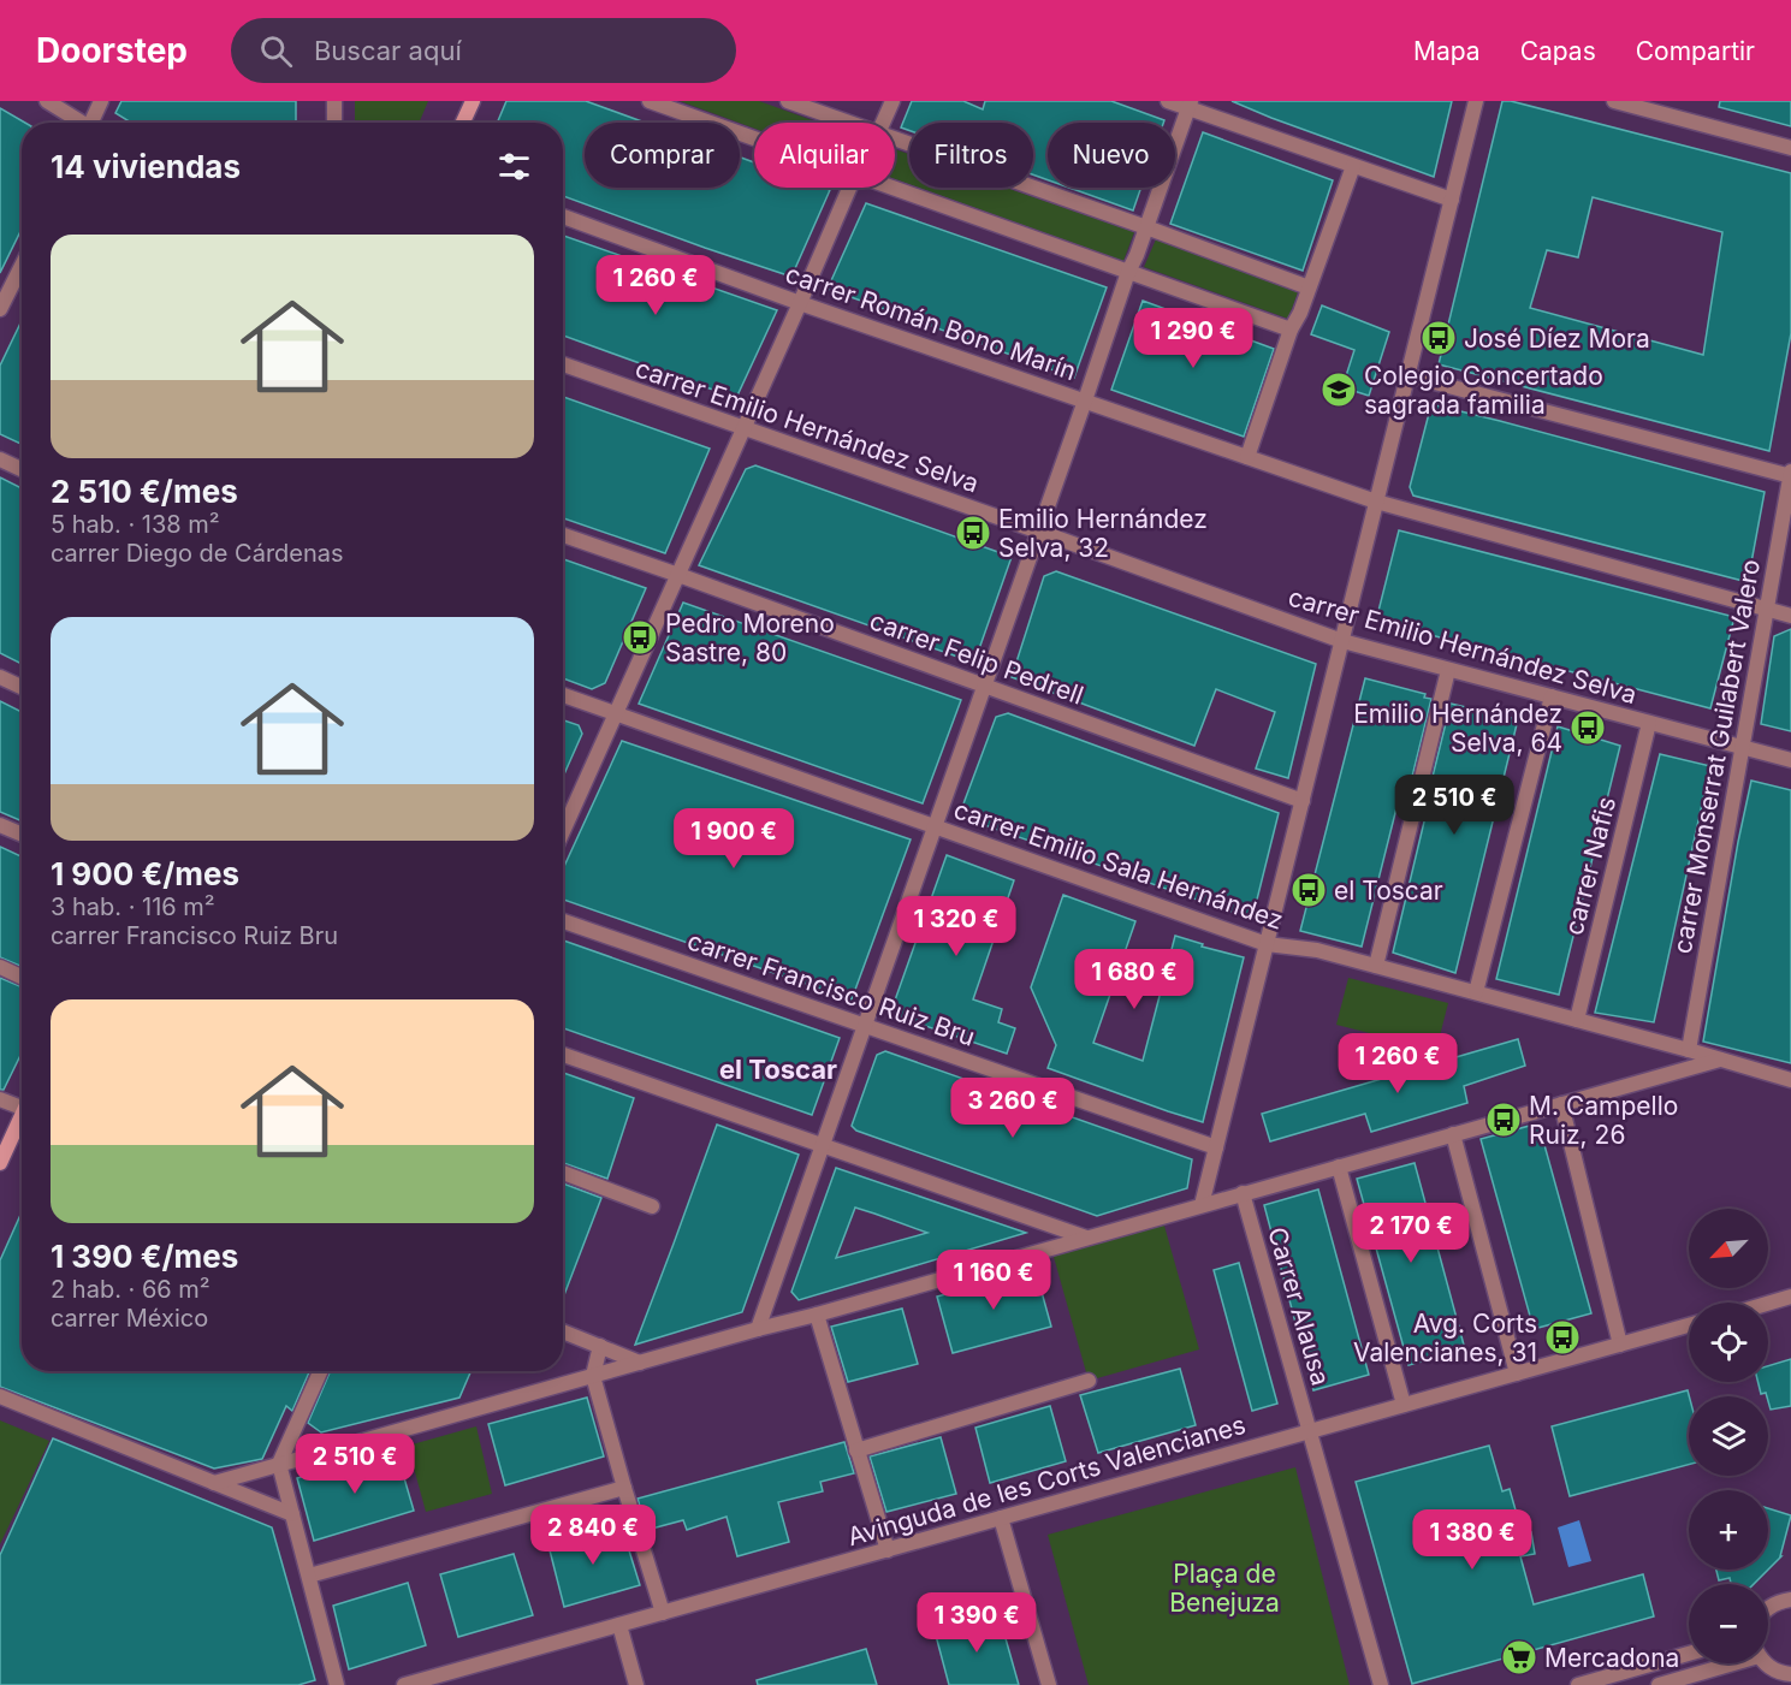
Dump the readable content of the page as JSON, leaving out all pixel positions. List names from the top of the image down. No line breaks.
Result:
{"streets":{"street":["carrer Román Bono Marín","carrer Emilio Hernández Selva","carrer Felip Pedrell","carrer Monserrat Guilabert Valero","carrer Emilio Sala Hernández","carrer Nafis","carrer Francisco Ruiz Bru","Carrer Alausa","Avinguda de les Corts Valencianes"]},"crossings":[["carrer Román Bono Marín","carrer Monserrat Guilabert Valero"],["carrer Emilio Hernández Selva","carrer Monserrat Guilabert Valero"],["carrer Emilio Hernández Selva","carrer Nafis"],["carrer Monserrat Guilabert Valero","carrer Emilio Sala Hernández"],["carrer Emilio Sala Hernández","carrer Nafis"],["Carrer Alausa","Avinguda de les Corts Valencianes"]],"districts":["el Toscar"],"parks":["Plaça de Benejuza"],"places":{"bus stop":["José Díez Mora","Emilio Hernández Selva, 32","Pedro Moreno Sastre, 80","Emilio Hernández Selva, 64","el Toscar","M. Campello Ruiz, 26","Avg. Corts Valencianes, 31"],"school or university":["Colegio Concertado sagrada familia"],"supermarket":["Mercadona"]},"north":"bottom left","page":{"header":"Doorstep","search":"Buscar aquí","nav":["Mapa","Capas","Compartir"],"chip":["Comprar","Alquilar","Filtros","Nuevo"],"heading":"14 viviendas","list":[{"name":"2 510 €/mes","note":"5 hab. · 138 m² · carrer Diego de Cárdenas"},{"name":"1 900 €/mes","note":"3 hab. · 116 m² · carrer Francisco Ruiz Bru"},{"name":"1 390 €/mes","note":"2 hab. · 66 m² · carrer México"}],"price":["1 260 €","1 290 €","2 510 €","1 900 €","1 320 €","1 680 €","1 260 €","3 260 €","2 170 €","1 160 €","2 510 €","2 840 €","1 380 €","1 390 €"],"map_buttons":["+","−"]}}
